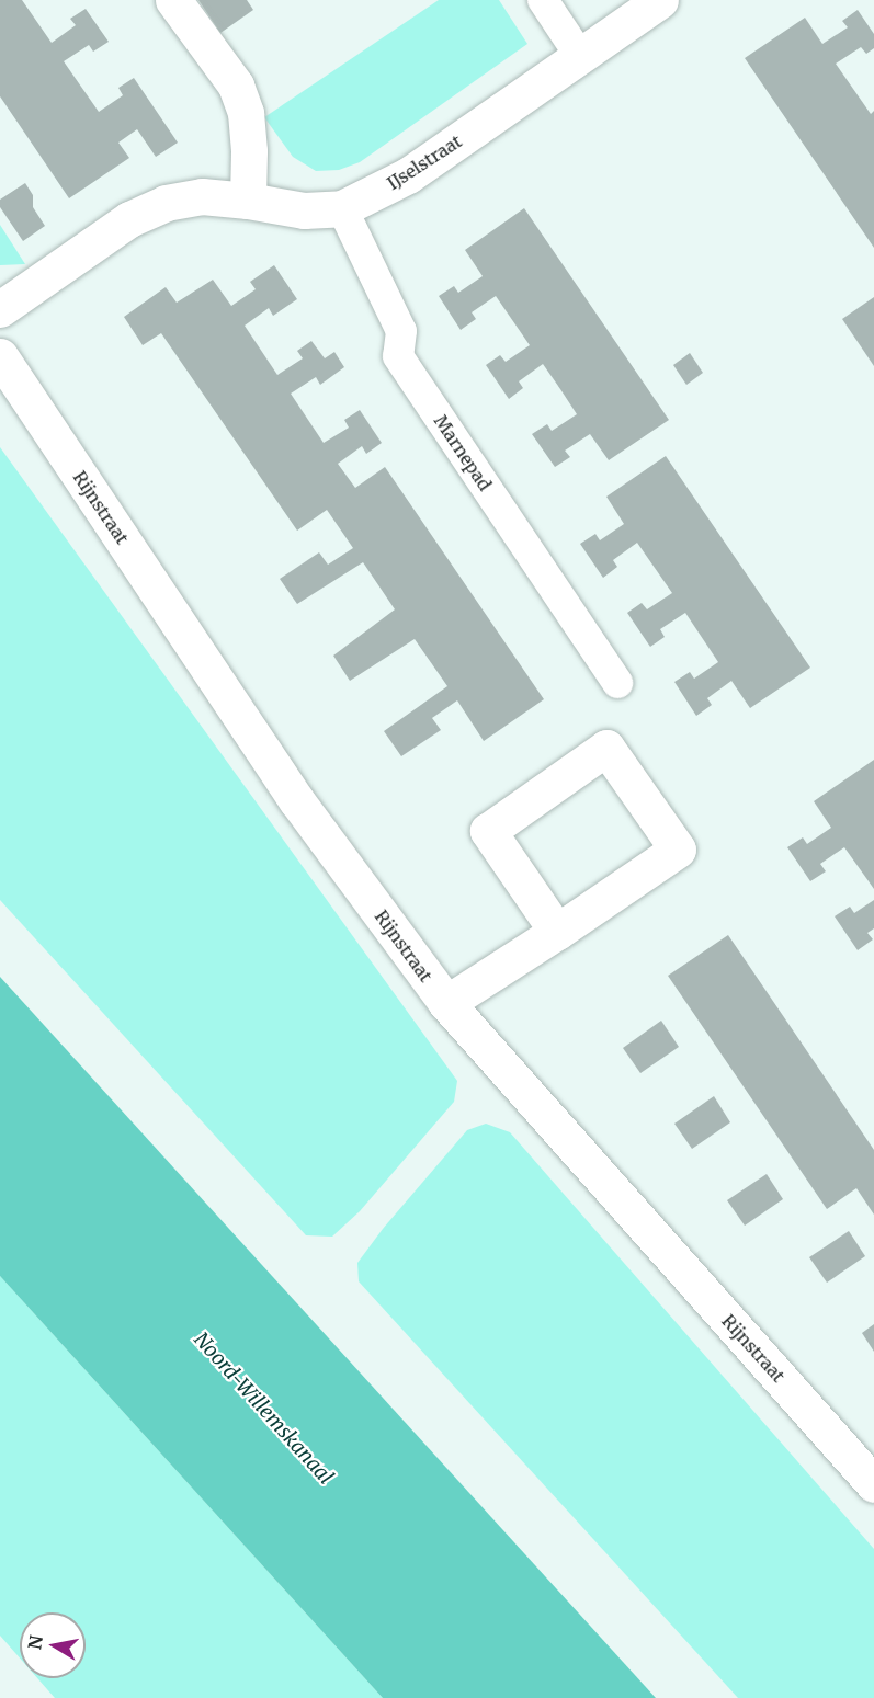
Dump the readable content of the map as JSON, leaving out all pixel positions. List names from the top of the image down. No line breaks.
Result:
{"streets":{"street":["IJselstraat","Marnepad","Rijnstraat"]},"crossings":[["IJselstraat","Marnepad"]],"water":["Noord-Willemskanaal"],"north":"left"}
